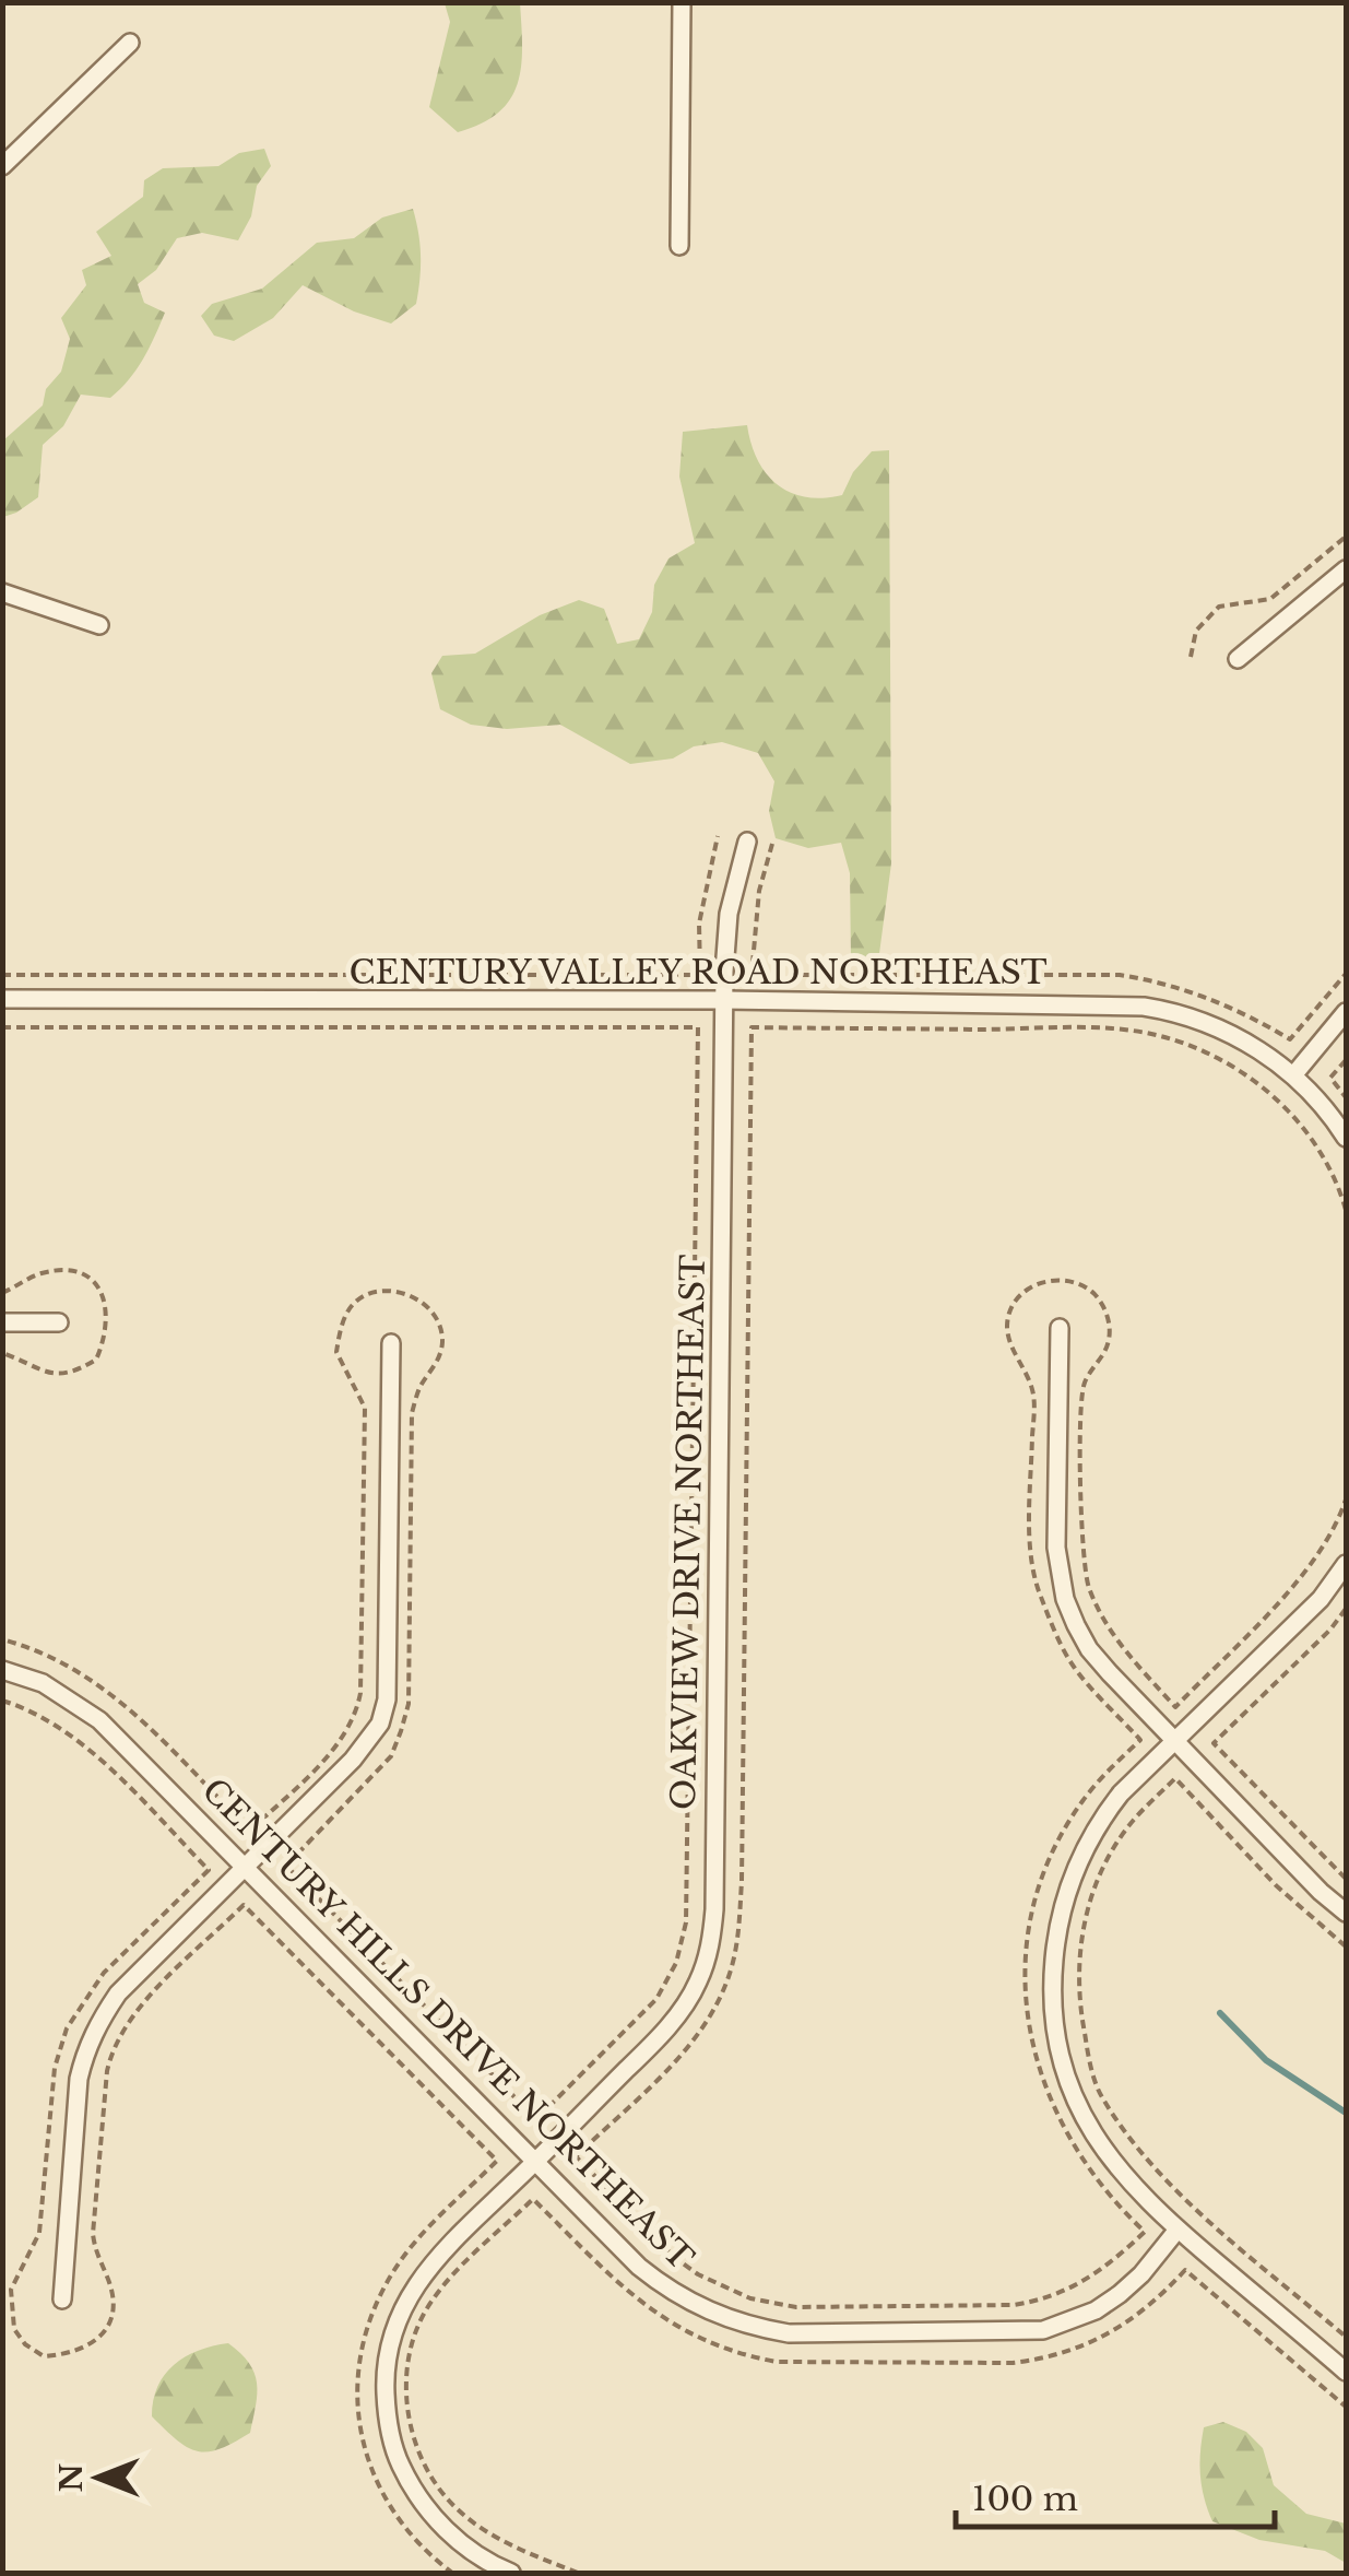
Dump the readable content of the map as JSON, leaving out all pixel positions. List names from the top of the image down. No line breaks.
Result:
{"streets":{"street":["CENTURY VALLEY ROAD NORTHEAST","OAKVIEW DRIVE NORTHEAST","CENTURY HILLS DRIVE NORTHEAST"]},"crossings":[["CENTURY VALLEY ROAD NORTHEAST","OAKVIEW DRIVE NORTHEAST"],["OAKVIEW DRIVE NORTHEAST","CENTURY HILLS DRIVE NORTHEAST"]],"scale_bar":"100 m","north":"left"}
